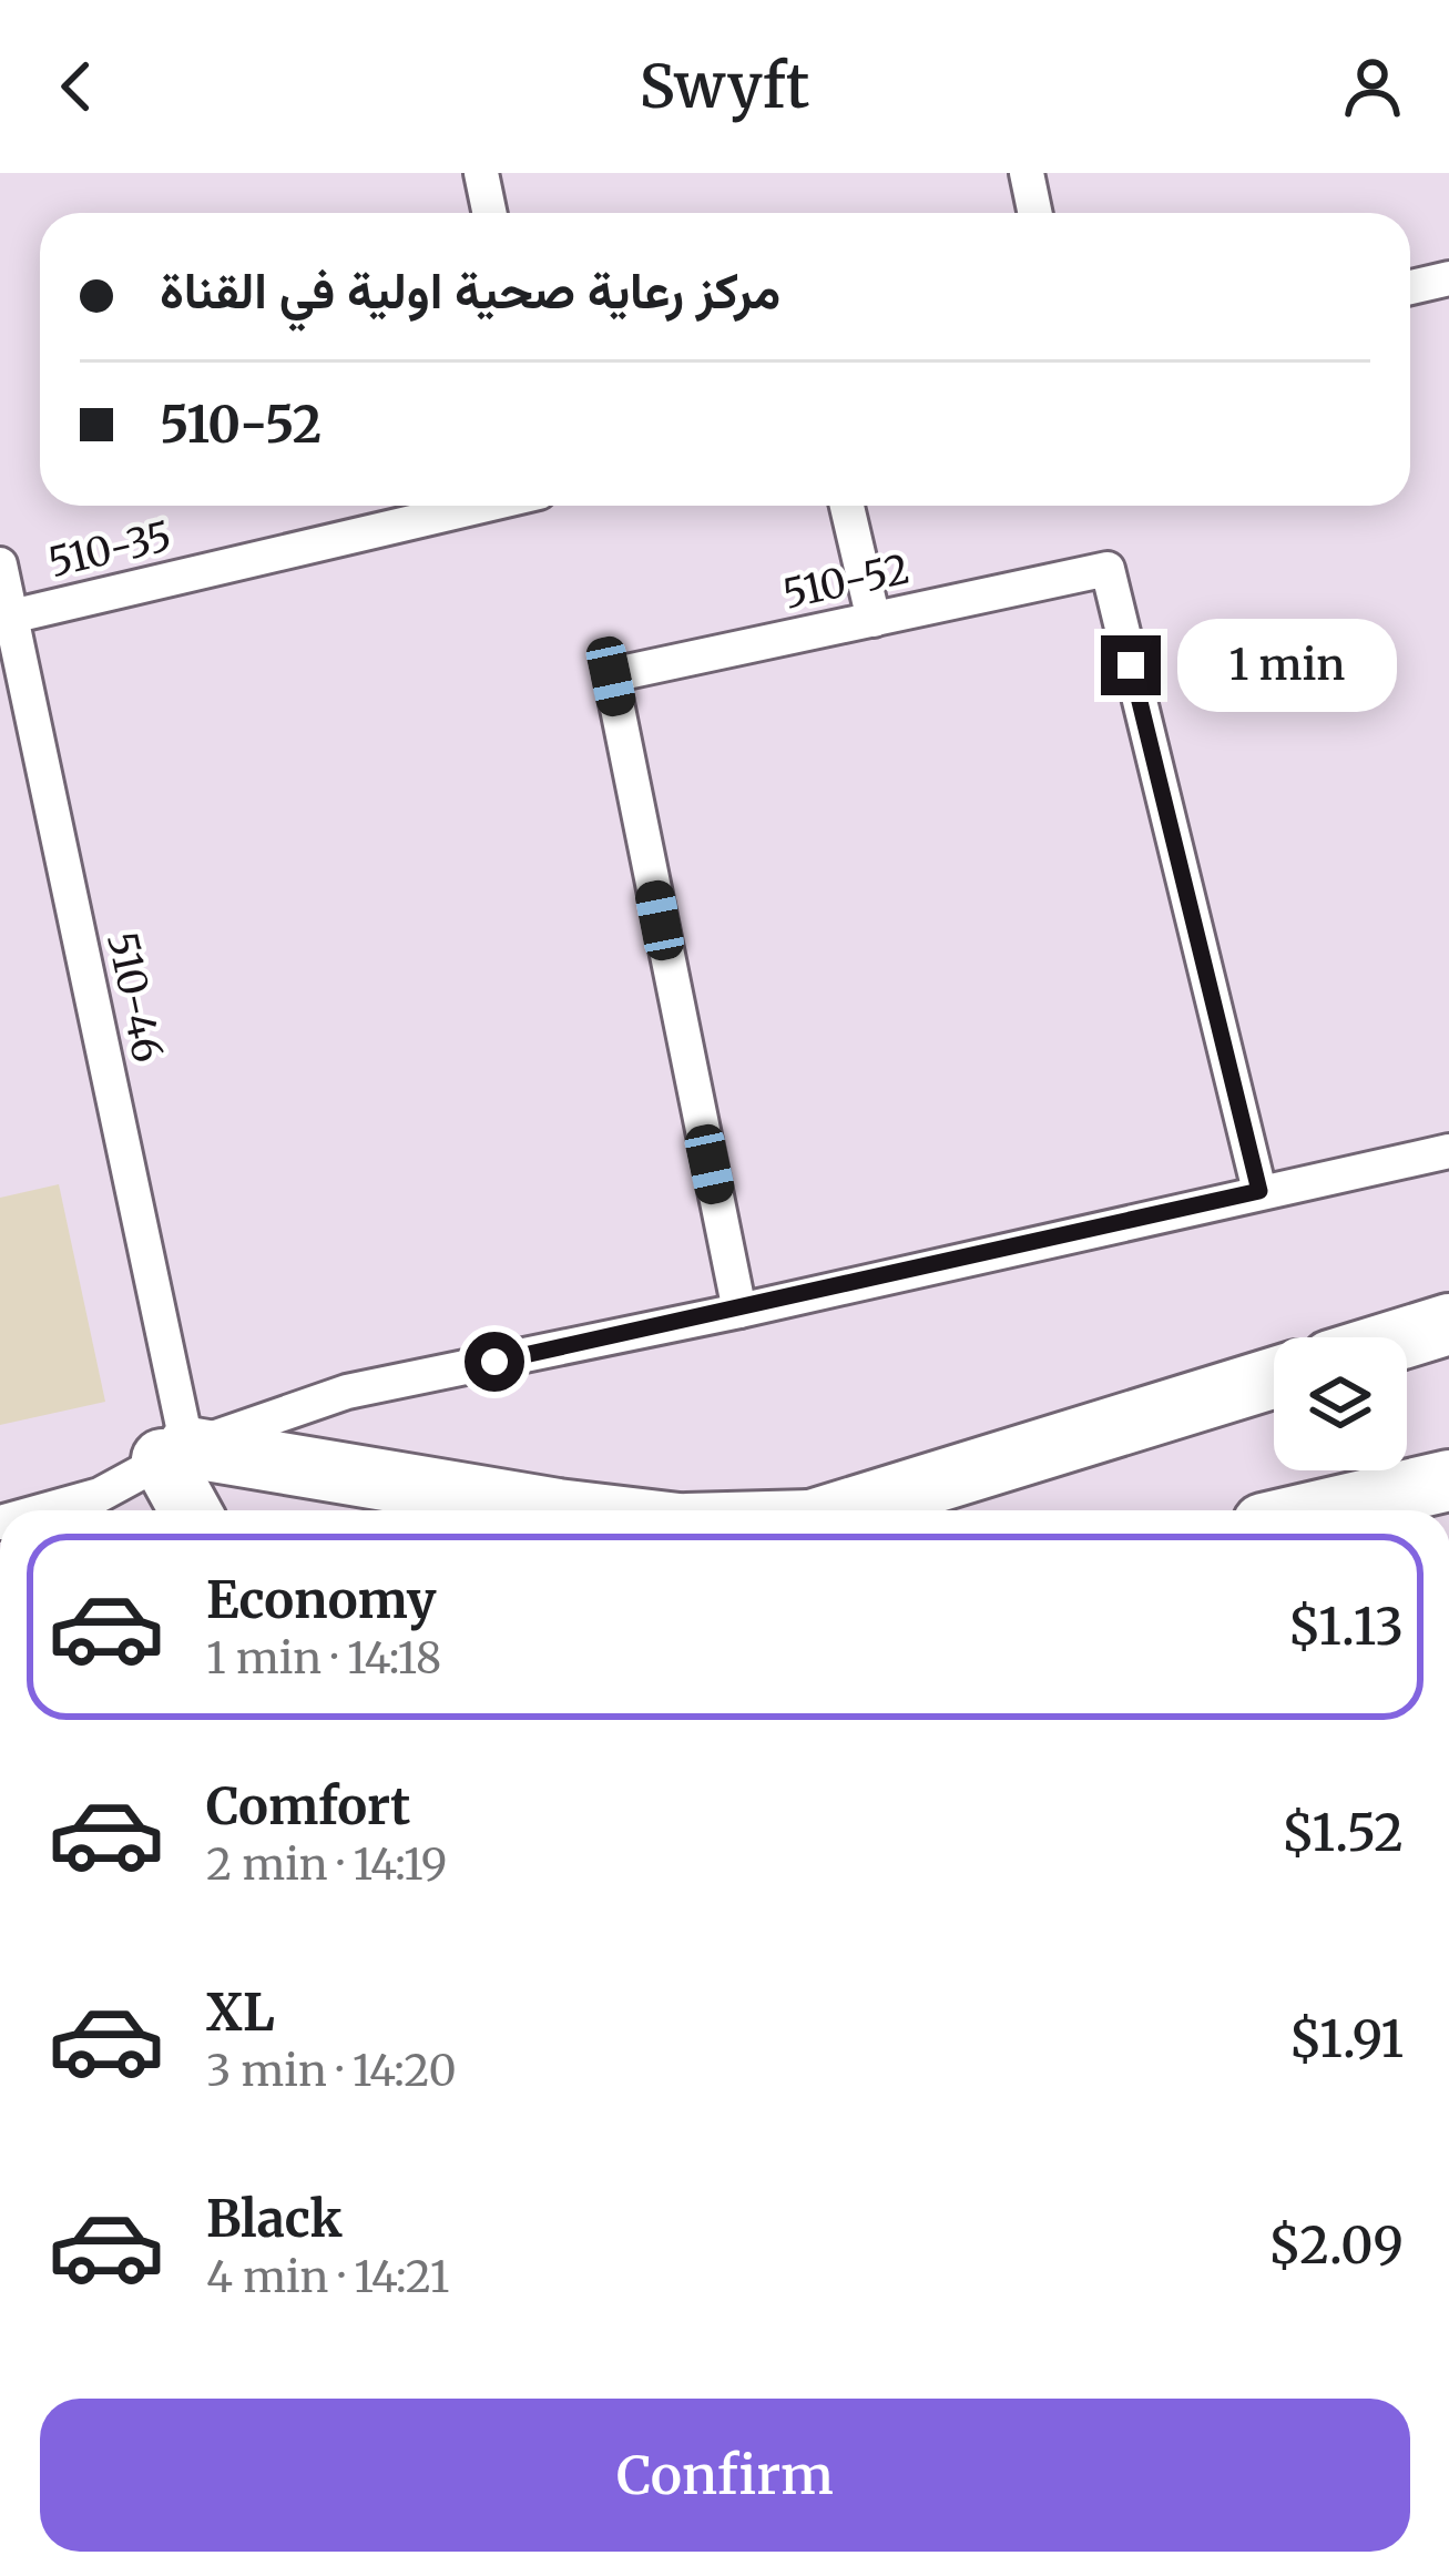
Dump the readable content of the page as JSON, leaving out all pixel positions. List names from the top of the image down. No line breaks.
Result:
{"streets":{"street":["510-35","510-52","510-46"]},"crossings":[["510-35","510-46"]],"page":{"header":"Swyft","banner":["مركز رعاية صحية اولية في القناة","510-52"],"bubble":"1 min","list":[{"name":"Economy","note":"1 min · 14:18","value":"$1.13"},{"name":"Comfort","note":"2 min · 14:19","value":"$1.52"},{"name":"XL","note":"3 min · 14:20","value":"$1.91"},{"name":"Black","note":"4 min · 14:21","value":"$2.09"}],"buttons":"Confirm"}}
